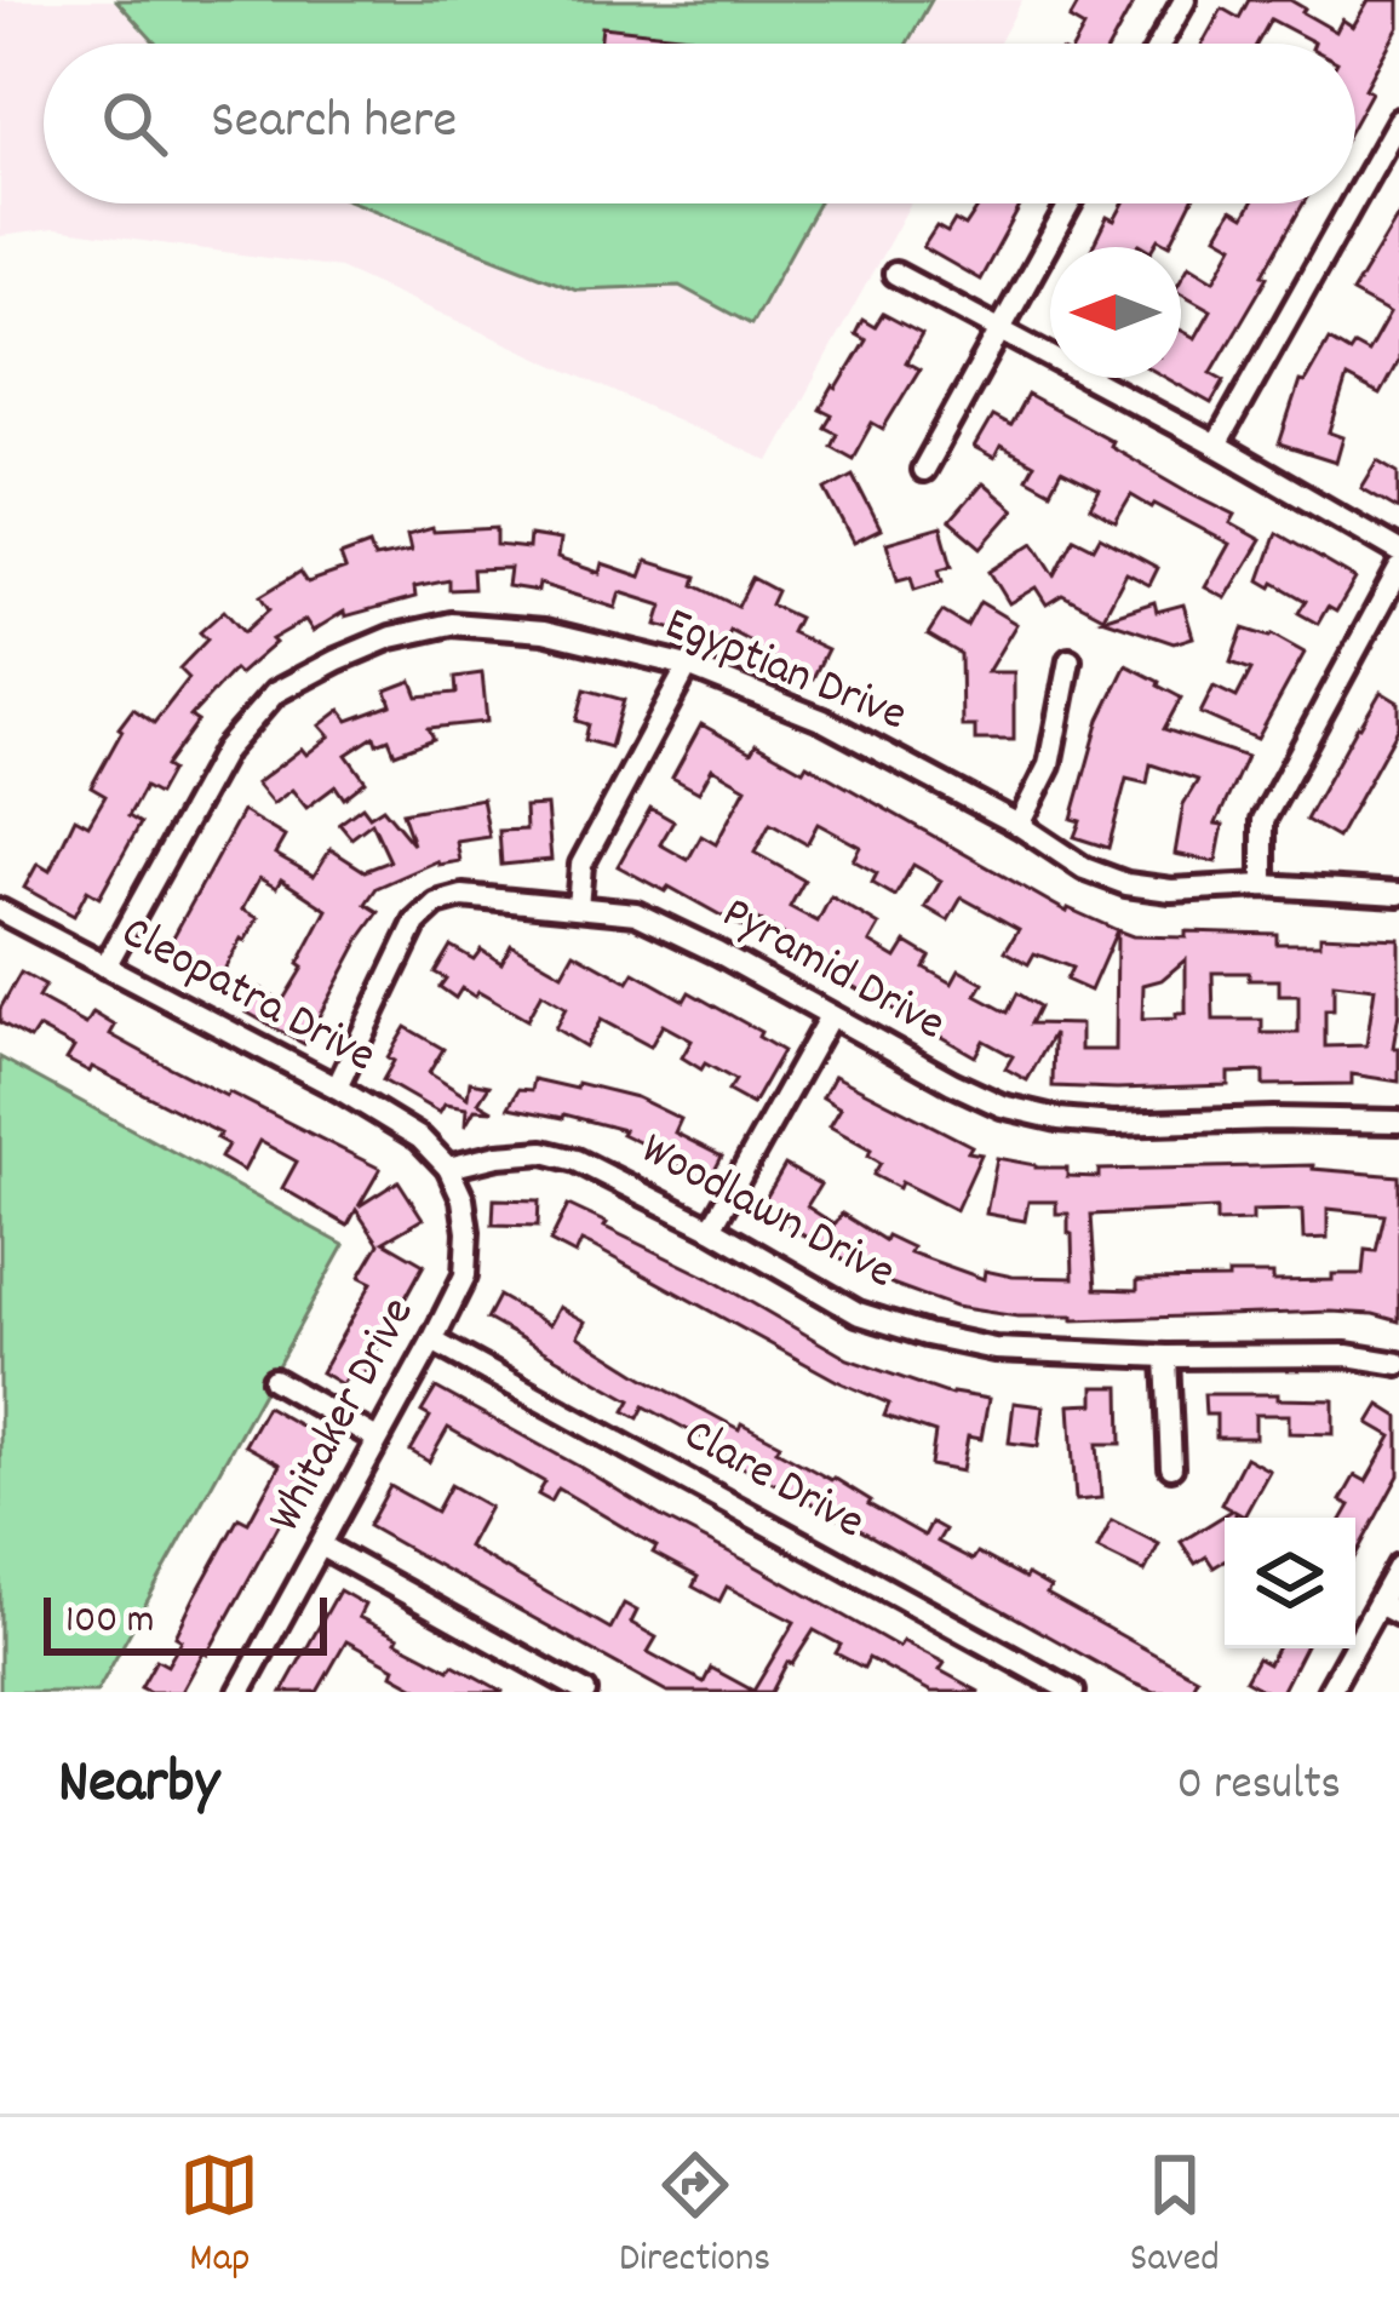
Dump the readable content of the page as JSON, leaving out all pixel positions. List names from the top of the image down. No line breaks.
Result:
{"streets":{"street":["Egyptian Drive","Pyramid Drive","Cleopatra Drive","Woodlawn Drive","Whitaker Drive","Clare Drive"]},"crossings":[["Egyptian Drive","Cleopatra Drive"],["Pyramid Drive","Cleopatra Drive"],["Cleopatra Drive","Woodlawn Drive"],["Cleopatra Drive","Whitaker Drive"],["Woodlawn Drive","Whitaker Drive"],["Whitaker Drive","Clare Drive"]],"scale_bar":"100 m","north":"left","page":{"search":"Search here","scale":"100 m","heading":["Nearby","0 results"],"nav":["Map","Directions","Saved"]}}
